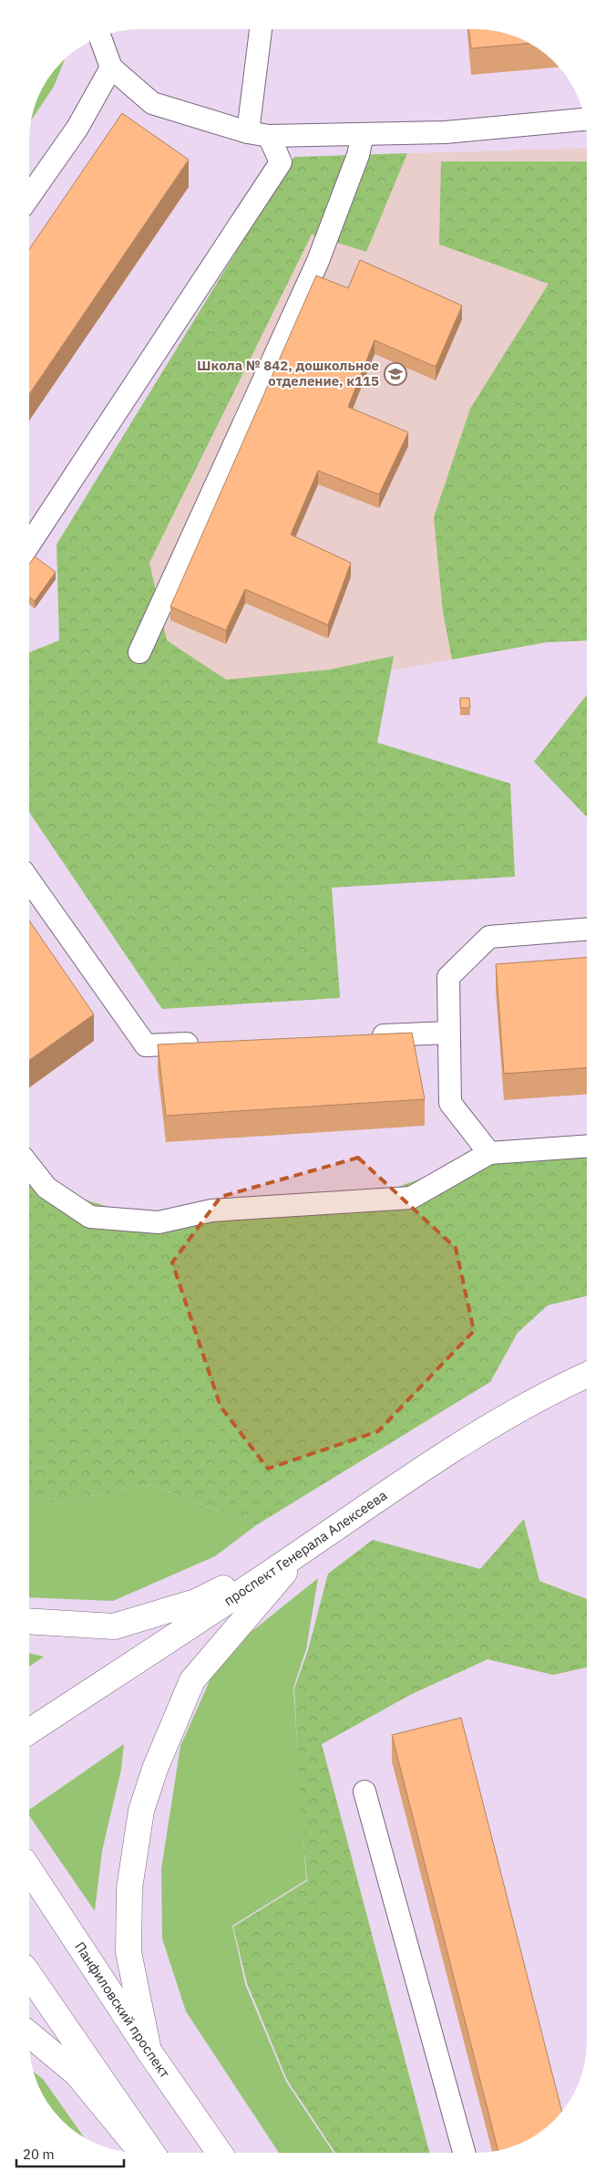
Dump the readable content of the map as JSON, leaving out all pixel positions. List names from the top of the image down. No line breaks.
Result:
{"streets":{"main road":["проспект Генерала Алексеева","Панфиловский проспект"]},"places":{"school or university":["Школа № 842, дошкольное отделение, к115"]},"scale_bar":"20 m"}
